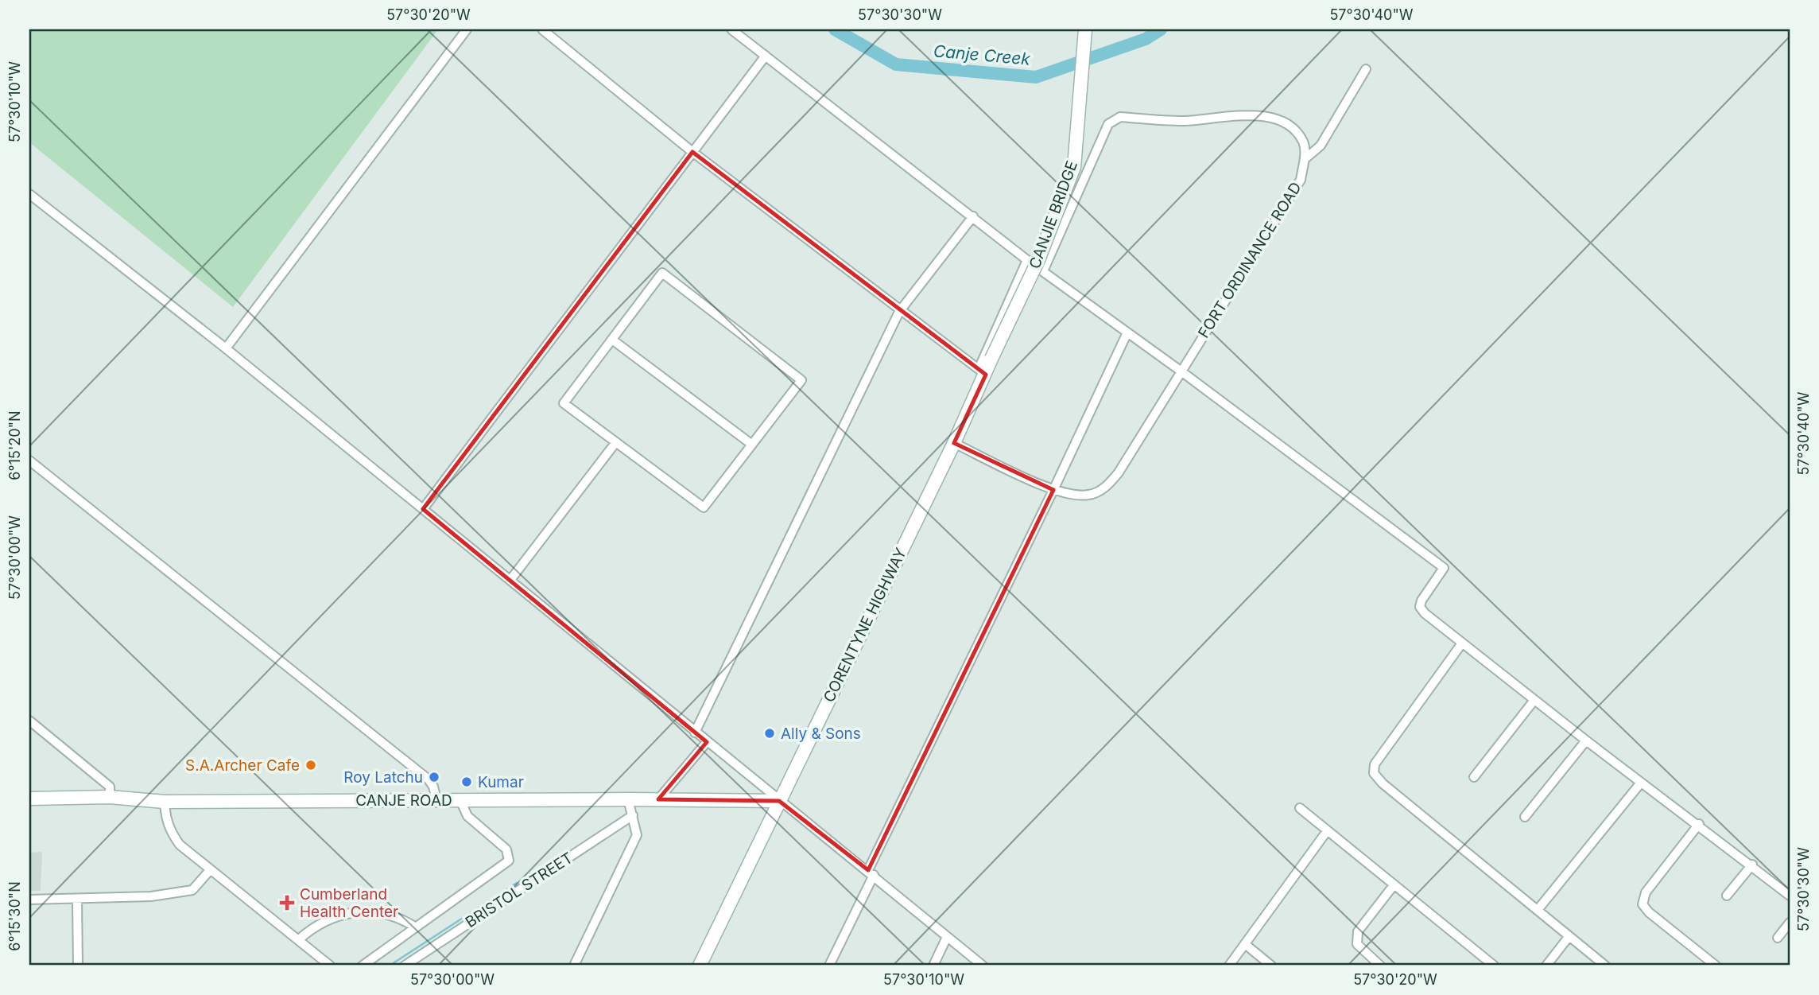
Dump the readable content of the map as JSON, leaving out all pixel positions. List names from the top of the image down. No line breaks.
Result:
{"streets":{"main road":["CANJIE BRIDGE","CORENTYNE HIGHWAY","CANJE ROAD"],"street":["FORT ORDINANCE ROAD","BRISTOL STREET"]},"crossings":[["CANJIE BRIDGE","CORENTYNE HIGHWAY"],["FORT ORDINANCE ROAD","CORENTYNE HIGHWAY"],["CORENTYNE HIGHWAY","CANJE ROAD"]],"water":["Canje Creek"],"places":{"other":["Ally & Sons","S.A.Archer Cafe","Roy Latchu","Kumar"],"health":["Cumberland Health Center"]},"coordinates":["57°30'20\"W","57°30'30\"W","57°30'40\"W","57°30'10\"W","6°15'20\"N","57°30'00\"W","6°15'30\"N"]}
